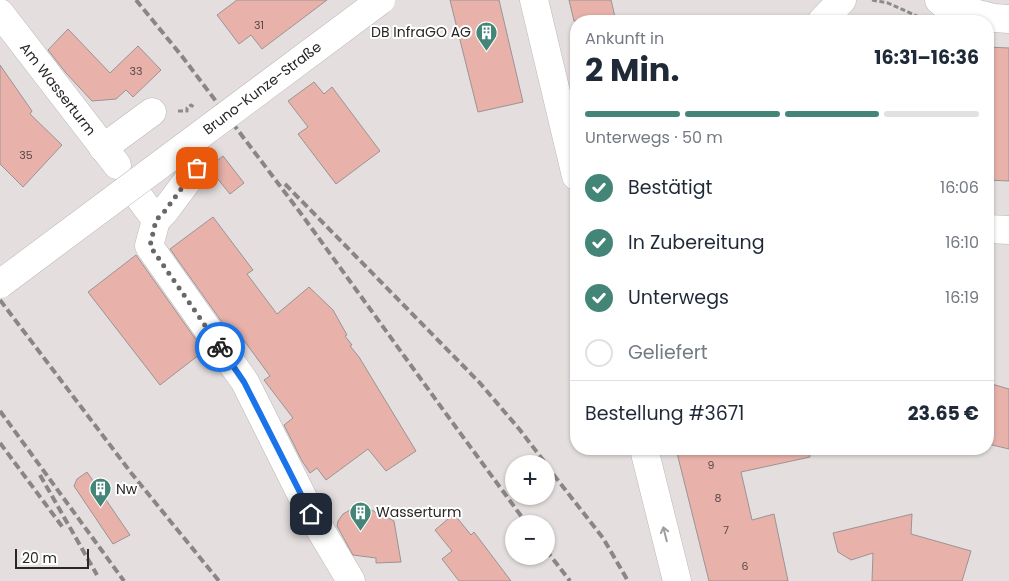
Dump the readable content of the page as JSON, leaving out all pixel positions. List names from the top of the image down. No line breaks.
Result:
{"streets":{"street":["Bruno-Kunze-Straße","Am Wasserturm"]},"places":{"building":["DB InfraGO AG","Nw","Wasserturm"]},"house_numbers":["31","33","35","9","8","7","6"],"scale_bar":"20 m","page":{"heading":["2 Min.","Ankunft in","16:31–16:36"],"panel":["Bestellung #3671","23.65 €"],"bar":"Unterwegs · 50 m","list":[["Bestätigt","16:06"],["In Zubereitung","16:10"],["Unterwegs","16:19"],"Geliefert"],"map_buttons":["+","−"],"scale":"20 m"}}
